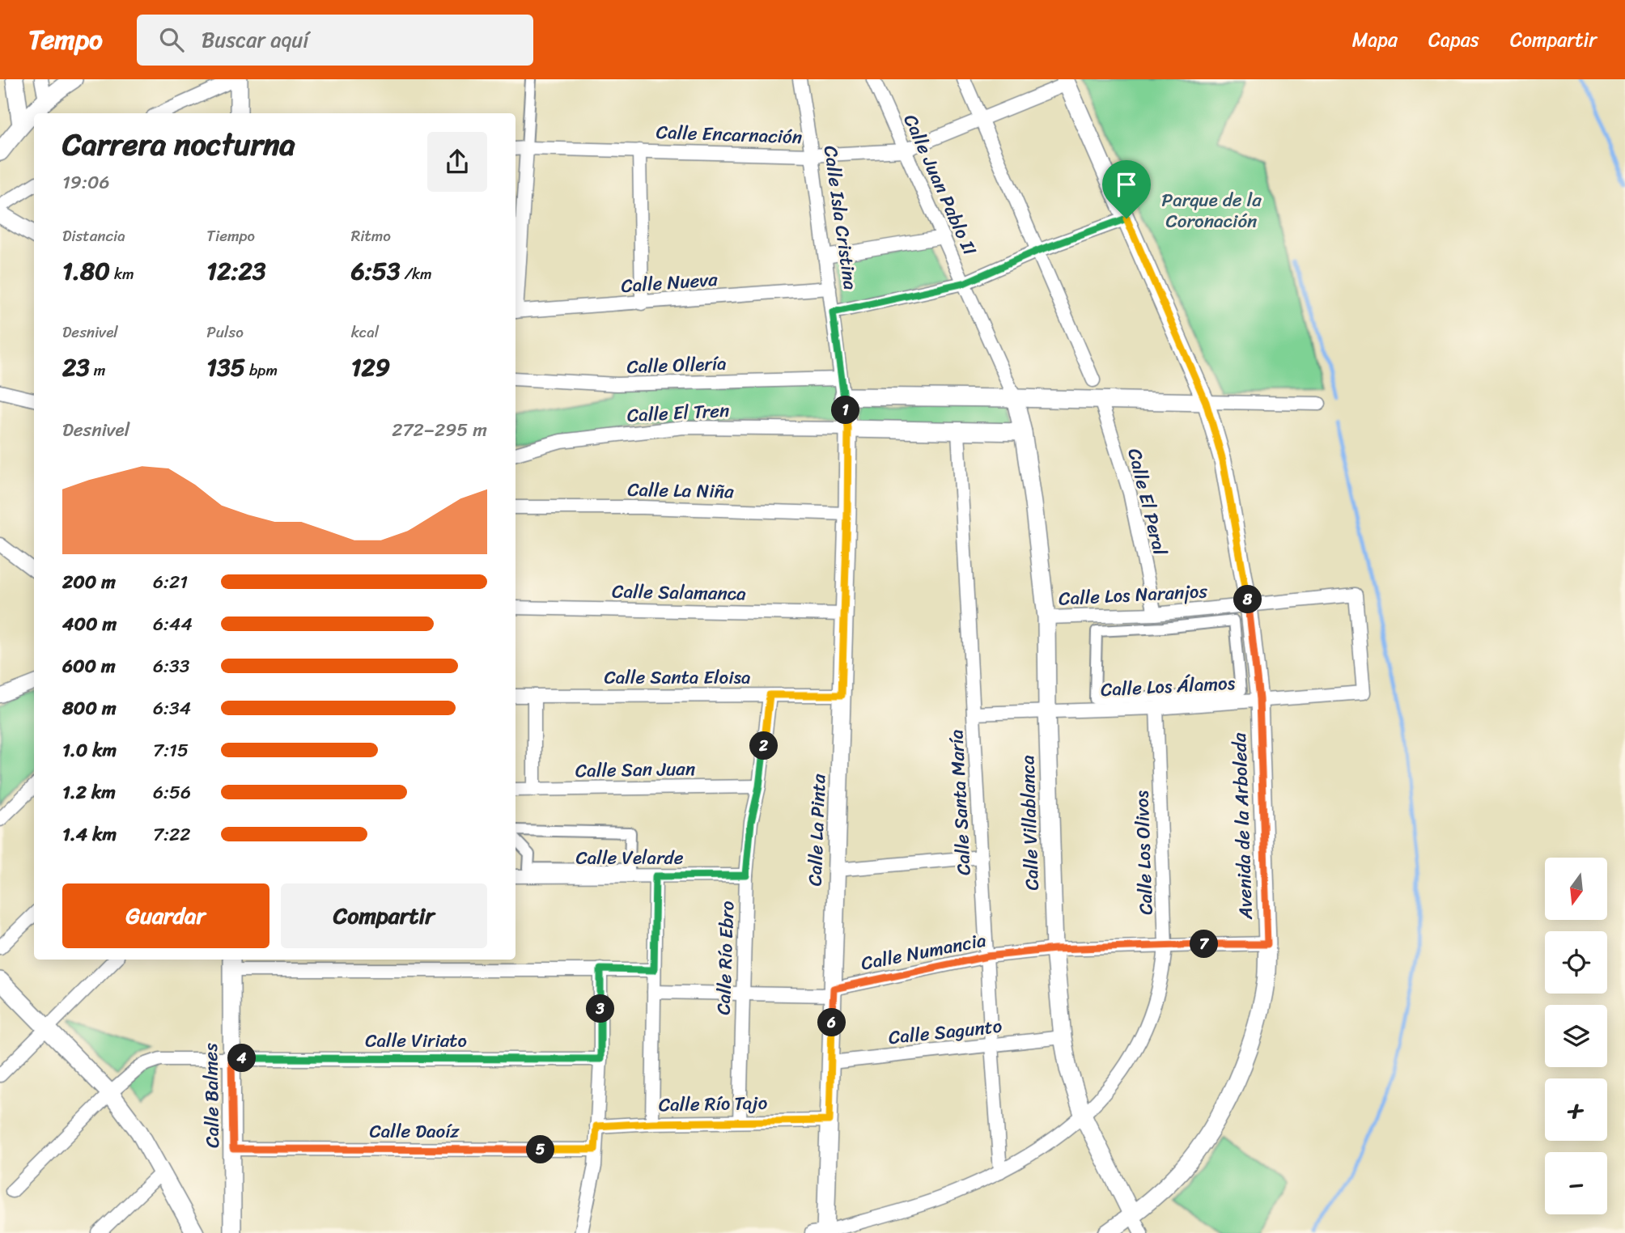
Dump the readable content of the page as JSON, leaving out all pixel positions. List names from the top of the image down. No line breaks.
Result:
{"streets":{"street":["Calle Encarnación","Calle Juan Pablo II","Calle Isla Cristina","Calle Nueva","Calle Ollería","Calle El Tren","Calle La Niña","Calle El Peral","Calle Salamanca","Calle Los Naranjos","Calle Santa Eloisa","Calle Los Álamos","Calle San Juan","Calle Santa María","Calle Villablanca","Avenida de la Arboleda","Calle La Pinta","Calle Los Olivos","Calle Velarde","Calle Numancia","Calle Río Ebro","Calle Sagunto","Calle Viriato","Calle Balmes","Calle Río Tajo","Calle Daoíz"]},"crossings":[["Calle Encarnación","Calle Juan Pablo II"],["Calle Encarnación","Calle Isla Cristina"],["Calle Encarnación","Avenida de la Arboleda"],["Calle Juan Pablo II","Calle Villablanca"],["Calle Isla Cristina","Calle Nueva"],["Calle Isla Cristina","Calle Ollería"],["Calle Isla Cristina","Calle El Tren"],["Calle Isla Cristina","Calle La Pinta"],["Calle El Tren","Calle La Pinta"],["Calle La Niña","Calle La Pinta"],["Calle El Peral","Calle Los Naranjos"],["Calle Salamanca","Calle La Pinta"],["Calle Los Naranjos","Calle Los Álamos"],["Calle Los Naranjos","Calle Villablanca"],["Calle Los Naranjos","Avenida de la Arboleda"],["Calle Santa Eloisa","Calle La Pinta"],["Calle Santa Eloisa","Calle Río Ebro"],["Calle Los Álamos","Calle Santa María"],["Calle Los Álamos","Calle Villablanca"],["Calle Los Álamos","Avenida de la Arboleda"],["Calle Los Álamos","Calle Los Olivos"],["Calle San Juan","Calle Río Ebro"],["Calle Santa María","Calle Los Olivos"],["Calle Santa María","Calle Numancia"],["Calle Santa María","Calle Sagunto"],["Calle Villablanca","Avenida de la Arboleda"],["Calle Villablanca","Calle Los Olivos"],["Calle Villablanca","Calle Numancia"],["Calle Villablanca","Calle Sagunto"],["Avenida de la Arboleda","Calle Numancia"],["Calle La Pinta","Calle Los Olivos"],["Calle La Pinta","Calle Numancia"],["Calle La Pinta","Calle Sagunto"],["Calle La Pinta","Calle Río Tajo"],["Calle Los Olivos","Calle Numancia"],["Calle Velarde","Calle Río Ebro"],["Calle Numancia","Calle Río Ebro"],["Calle Río Ebro","Calle Río Tajo"],["Calle Viriato","Calle Balmes"],["Calle Balmes","Calle Daoíz"]],"parks":["Parque de la Coronación"],"north":"bottom","page":{"header":"Tempo","search":"Buscar aquí","nav":["Mapa","Capas","Compartir"],"heading":["Carrera nocturna","19:06"],"stats":[["Distancia","1.80 km"],["Tiempo","12:23"],["Ritmo","6:53 /km"],["Desnivel","23 m"],["Pulso","135 bpm"],["kcal","129"]],"pins":["1","8","2","7","3","6","4","5"],"chart":["Desnivel","272–295 m"],"list":[{"name":"200 m","note":"6:21"},{"name":"400 m","note":"6:44"},{"name":"600 m","note":"6:33"},{"name":"800 m","note":"6:34"},{"name":"1.0 km","note":"7:15"},{"name":"1.2 km","note":"6:56"},{"name":"1.4 km","note":"7:22"}],"map_buttons":["+","−"],"buttons":["Guardar","Compartir"]}}
